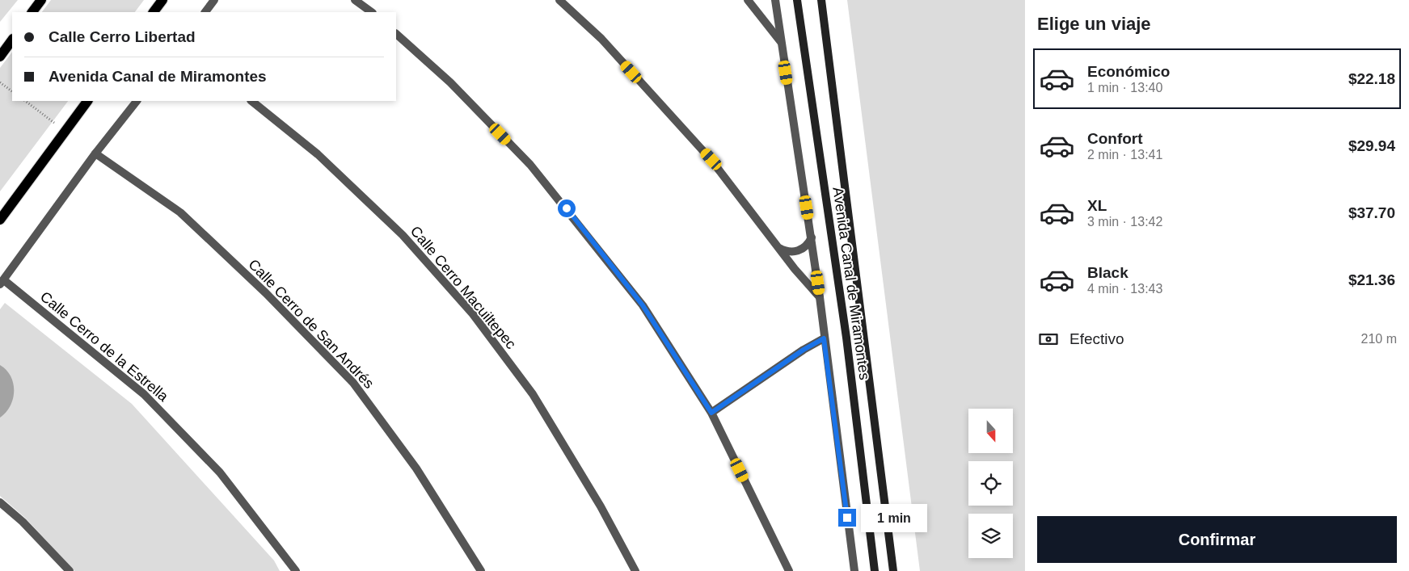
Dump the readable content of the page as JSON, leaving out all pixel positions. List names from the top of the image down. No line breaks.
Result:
{"streets":{"main road":["Avenida Canal de Miramontes"],"street":["Calle Cerro Macuiltepec","Calle Cerro de San Andrés","Calle Cerro de la Estrella"]},"north":"bottom","page":{"heading":"Elige un viaje","banner":["Calle Cerro Libertad","Avenida Canal de Miramontes"],"list":[{"name":"Económico","note":"1 min · 13:40","value":"$22.18"},{"name":"Confort","note":"2 min · 13:41","value":"$29.94"},{"name":"XL","note":"3 min · 13:42","value":"$37.70"},{"name":"Black","note":"4 min · 13:43","value":"$21.36"}],"pay":["Efectivo","210 m"],"bubble":"1 min","buttons":"Confirmar"}}
